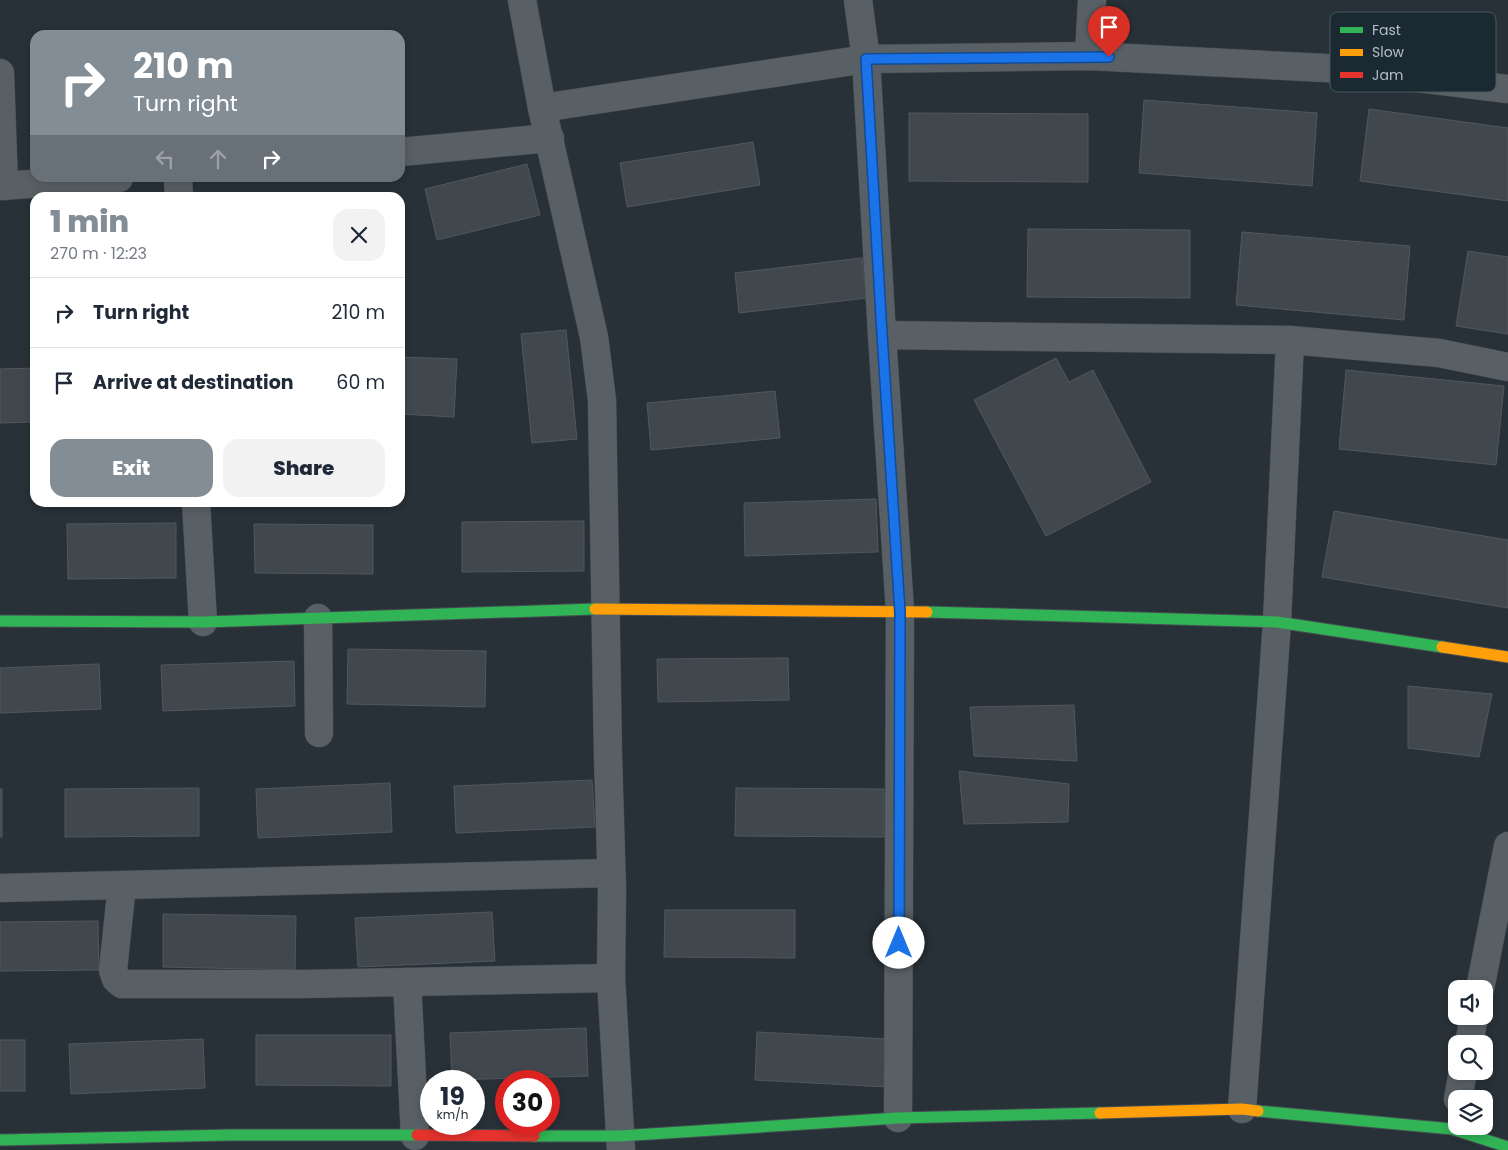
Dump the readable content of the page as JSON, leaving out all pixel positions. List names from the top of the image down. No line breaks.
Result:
{"legend":["Fast","Slow","Jam"],"page":{"turn":["210 m","Turn right"],"heading":["1 min","270 m · 12:23"],"list":[{"name":"Turn right","value":"210 m"},{"name":"Arrive at destination","value":"60 m"}],"buttons":["Exit","Share"],"speed":"19 km/h","limit":"30"}}
